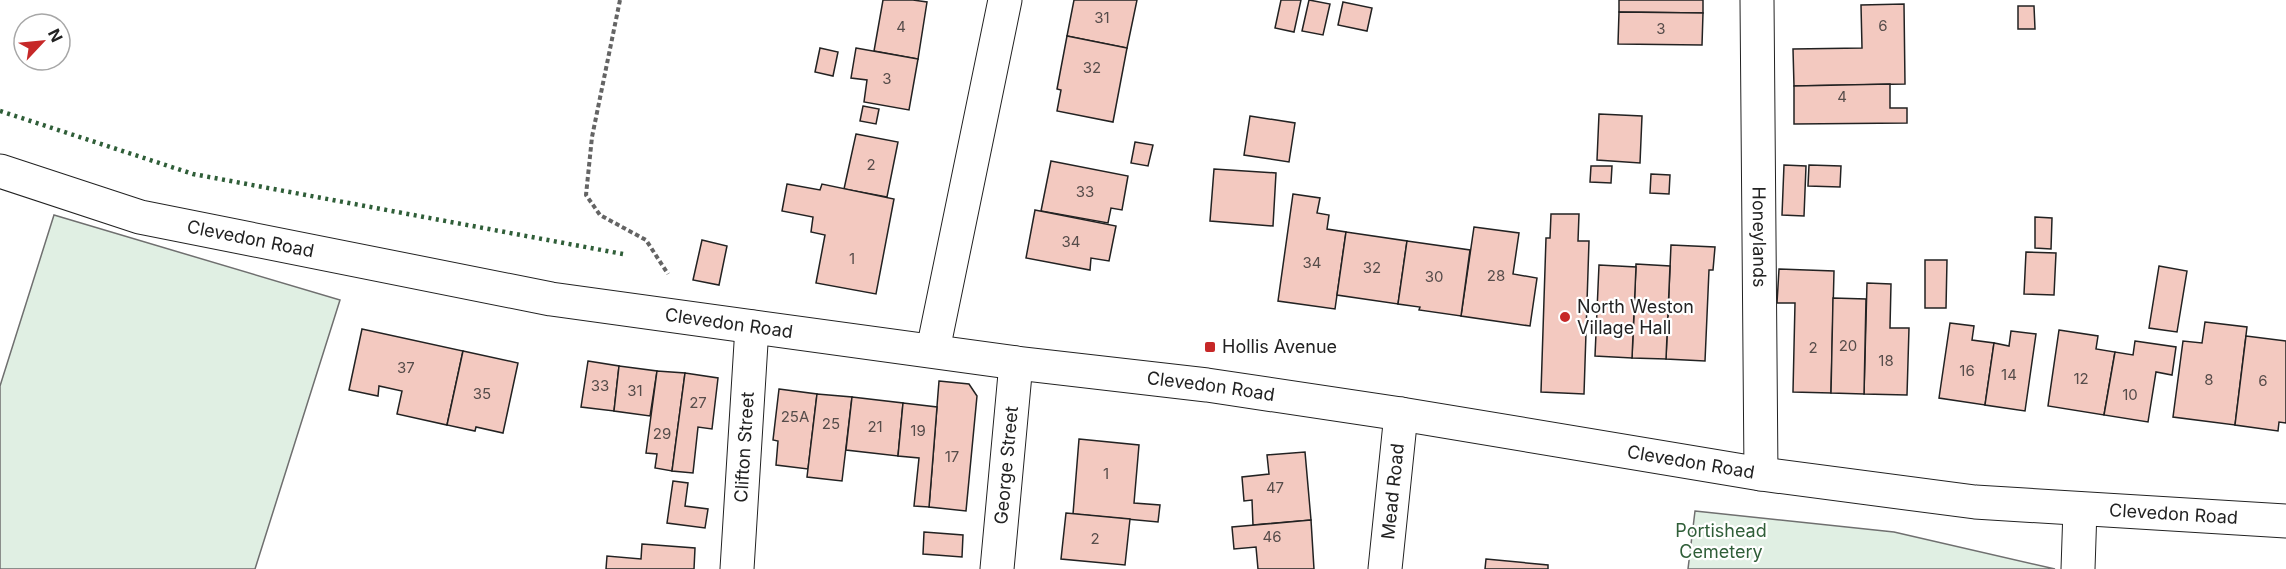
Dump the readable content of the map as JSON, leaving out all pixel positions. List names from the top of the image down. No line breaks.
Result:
{"streets":{"main road":["Honeylands","Clevedon Road","Clifton Street","George Street","Mead Road"]},"crossings":[["Honeylands","Clevedon Road"],["Clevedon Road","Clifton Street"],["Clevedon Road","George Street"],["Clevedon Road","Mead Road"]],"parks":["Portishead Cemetery"],"places":{"other":["North Weston Village Hall"],"transit":["Hollis Avenue"]},"house_numbers":["31","6","4","3","32","3","4","2","33","34","1","34","32","28","30","20","2","18","37","16","14","12","8","6","33","31","35","10","27","25A","25","21","19","29","17","1","47","46","2"],"north":"top right"}
